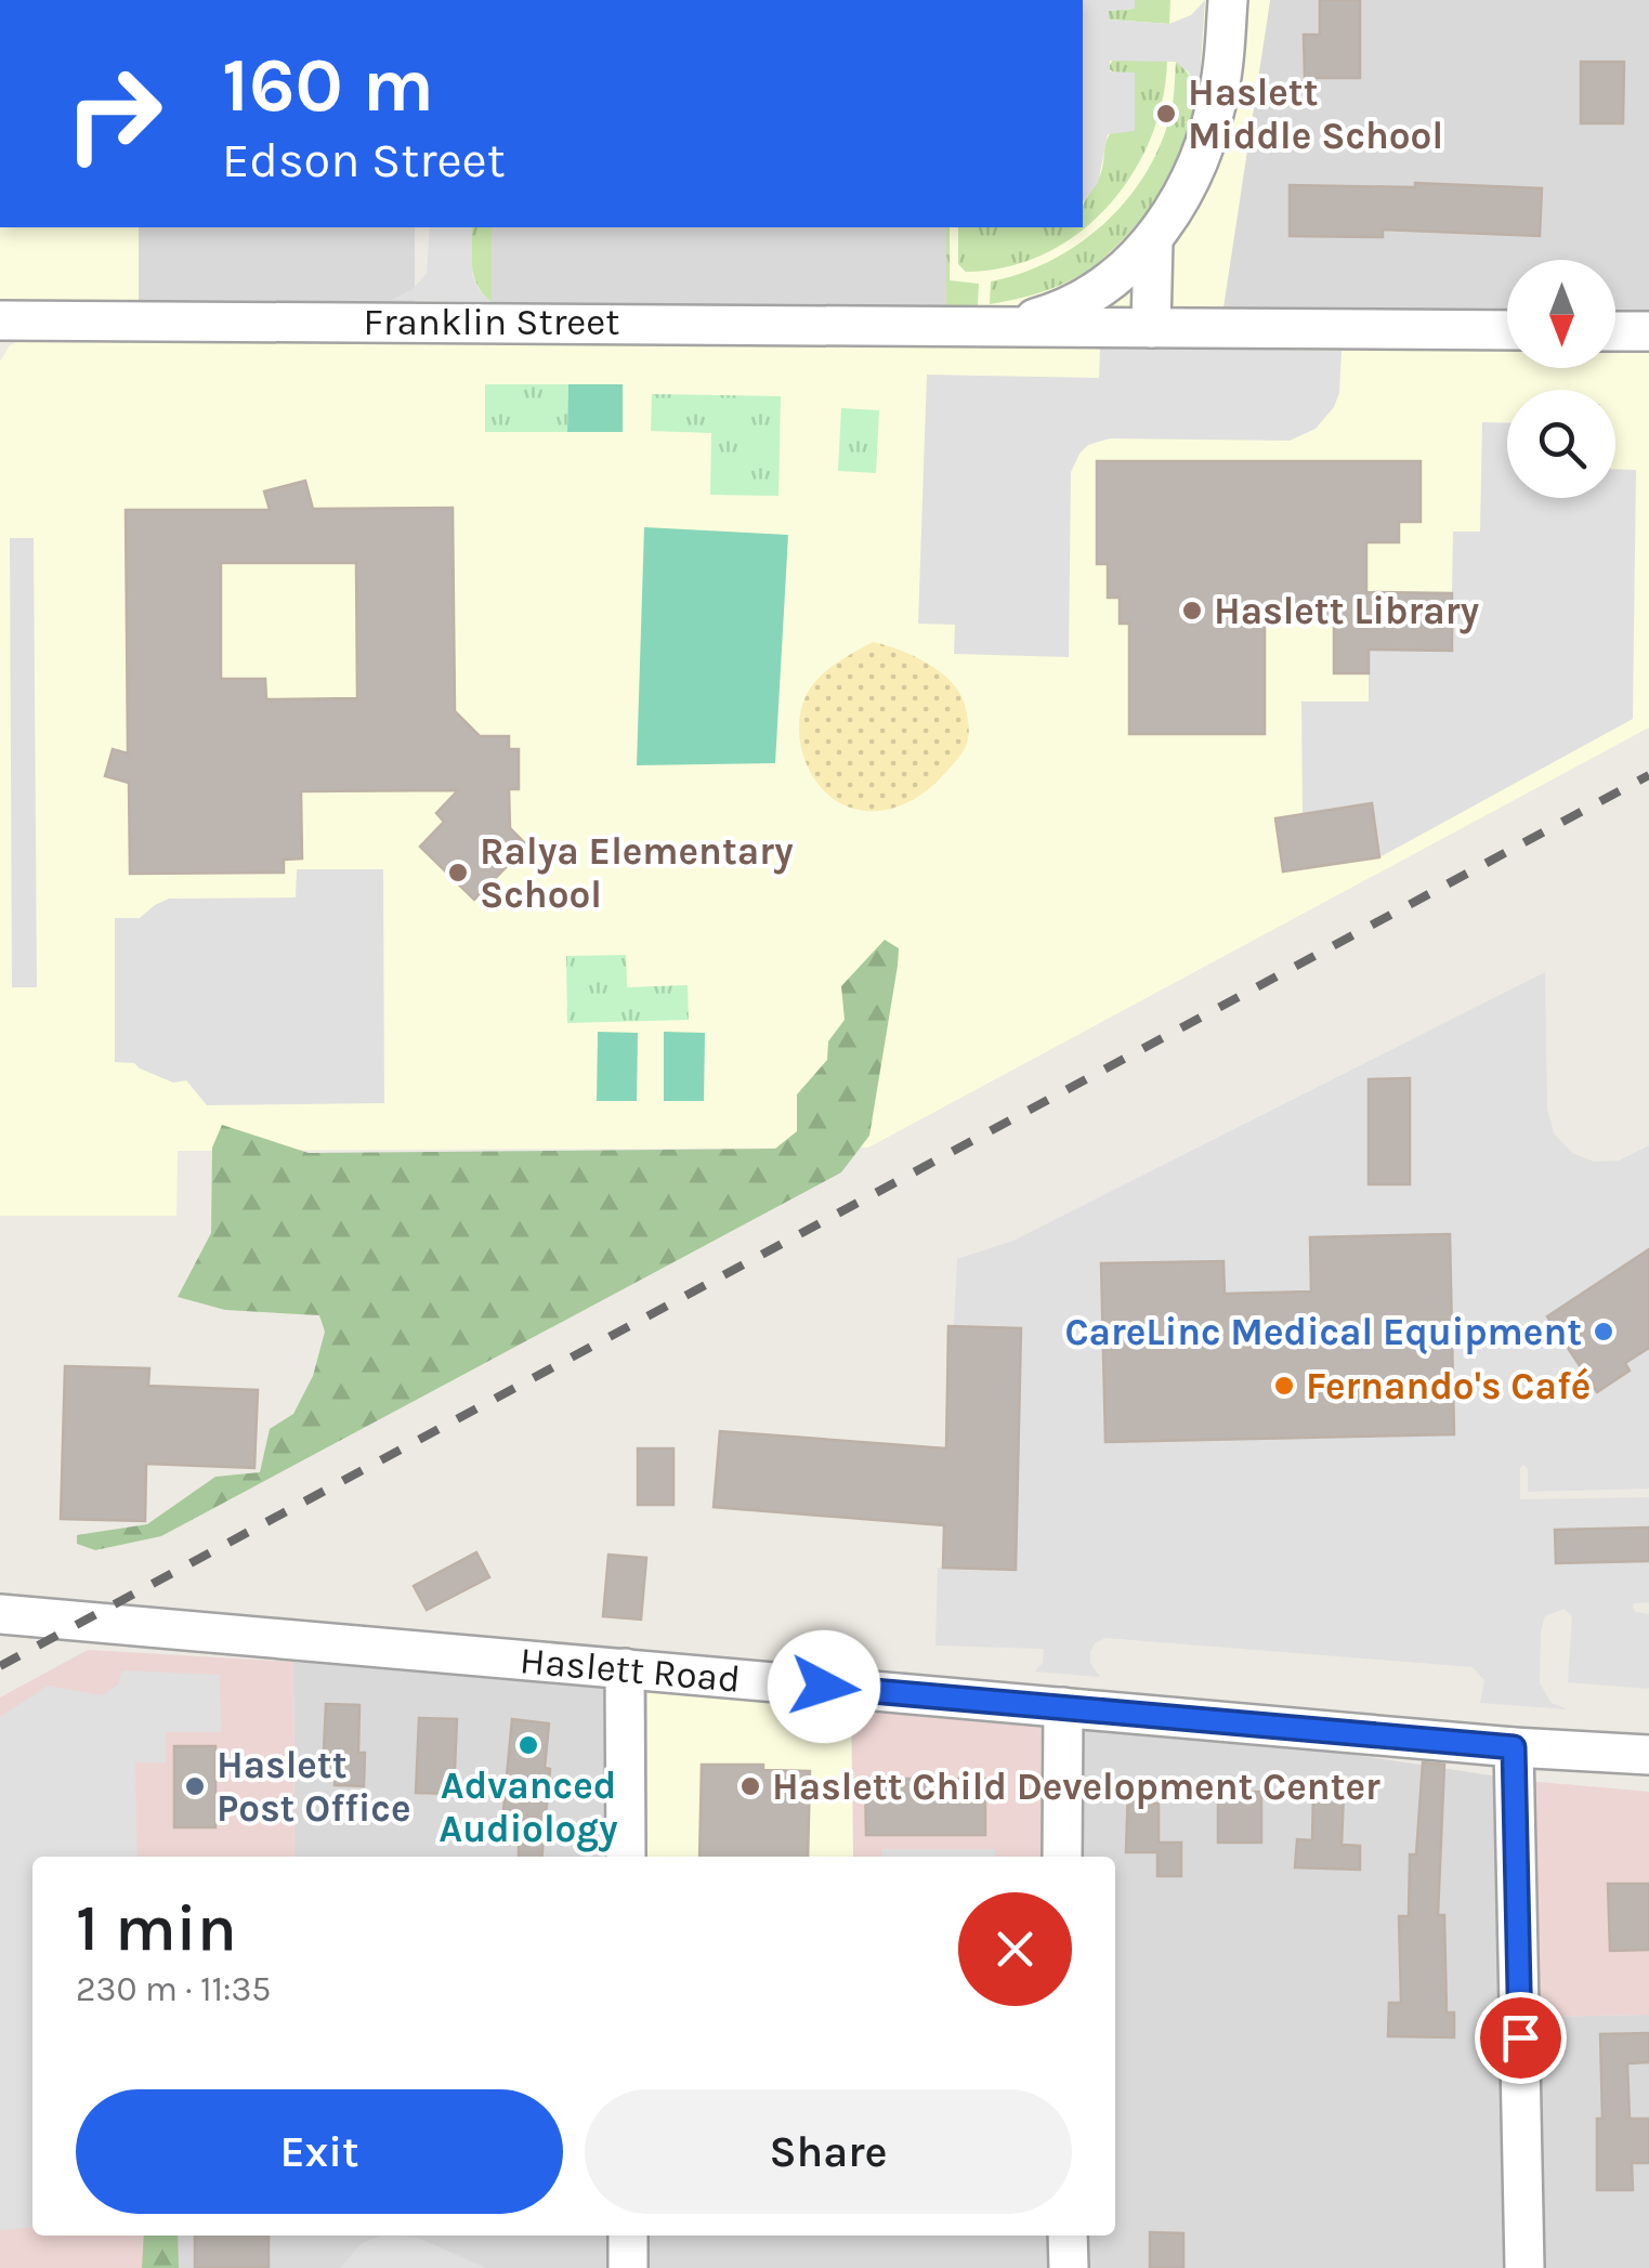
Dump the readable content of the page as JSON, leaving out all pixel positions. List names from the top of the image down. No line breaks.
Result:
{"streets":{"street":["Franklin Street","Haslett Road"]},"places":["Haslett Middle School","Haslett Library","Ralya Elementary School","CareLinc Medical Equipment","Fernando's Café","Advanced Audiology","Haslett Post Office","Haslett Child Development Center"],"north":"bottom","page":{"turn":["160 m","Edson Street"],"heading":["1 min","230 m · 11:35"],"buttons":["Exit","Share"]}}
